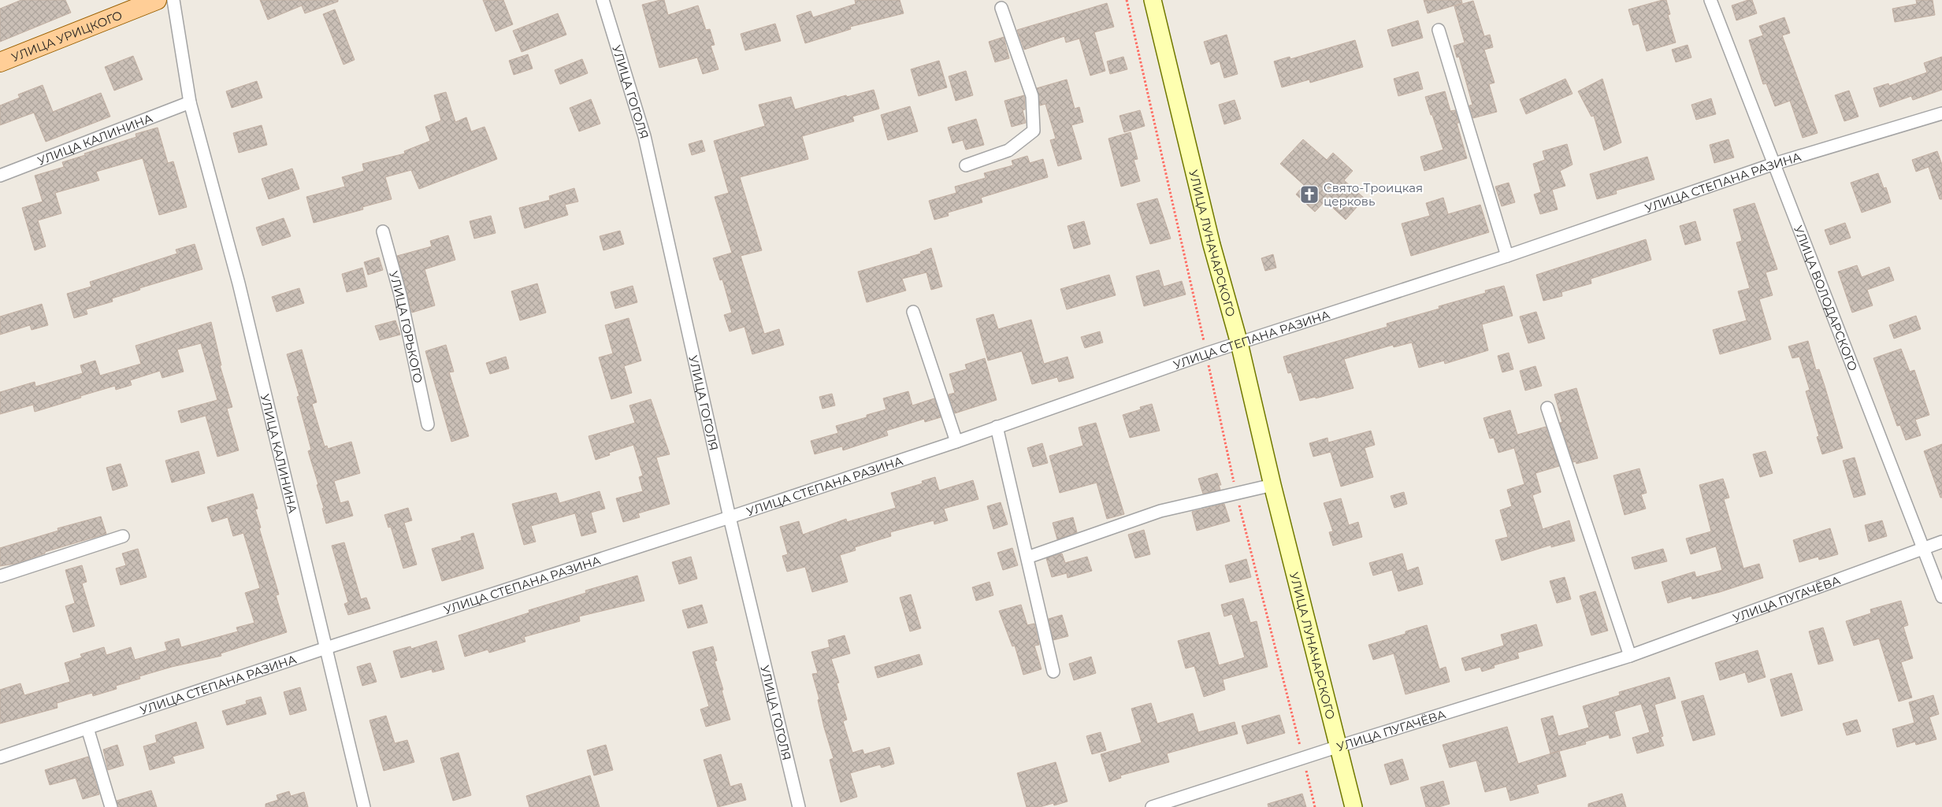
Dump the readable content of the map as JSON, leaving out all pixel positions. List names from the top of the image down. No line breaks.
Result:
{"streets":{"main road":["УЛИЦА УРИЦКОГО","УЛИЦА ЛУНАЧАРСКОГО"],"street":["УЛИЦА ГОГОЛЯ","УЛИЦА КАЛИНИНА","УЛИЦА СТЕПАНА РАЗИНА","УЛИЦА ВОЛОДАРСКОГО","УЛИЦА ГОРЬКОГО","УЛИЦА ПУГАЧЁВА"]},"crossings":[["УЛИЦА ГОГОЛЯ","УЛИЦА СТЕПАНА РАЗИНА"],["УЛИЦА КАЛИНИНА","УЛИЦА СТЕПАНА РАЗИНА"],["УЛИЦА СТЕПАНА РАЗИНА","УЛИЦА ЛУНАЧАРСКОГО"],["УЛИЦА СТЕПАНА РАЗИНА","УЛИЦА ВОЛОДАРСКОГО"],["УЛИЦА ЛУНАЧАРСКОГО","УЛИЦА ПУГАЧЁВА"],["УЛИЦА ВОЛОДАРСКОГО","УЛИЦА ПУГАЧЁВА"]],"places":{"church":["Свято-Троицкая церковь"]}}
